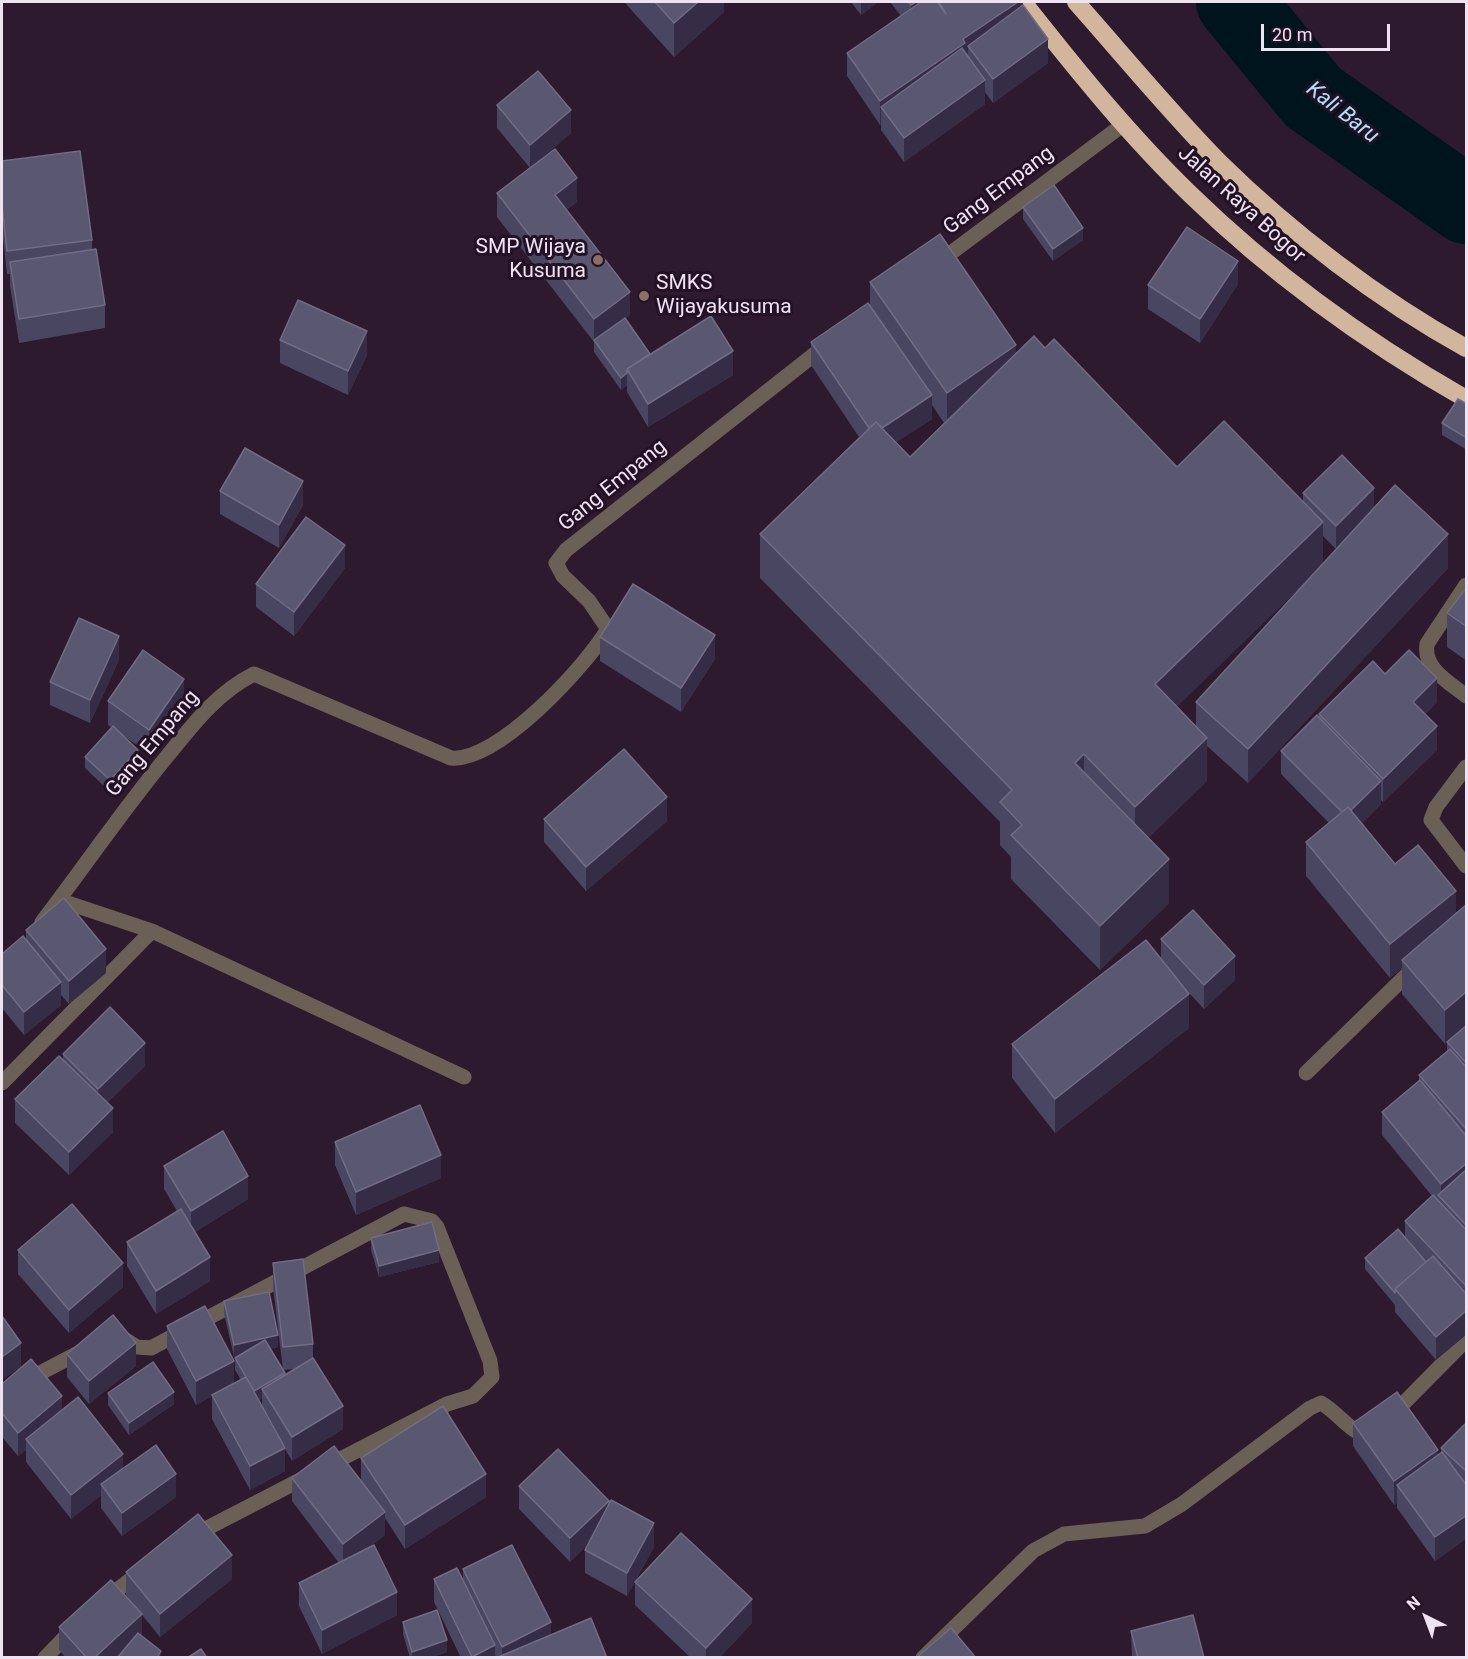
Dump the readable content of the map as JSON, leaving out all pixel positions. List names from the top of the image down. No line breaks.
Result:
{"streets":{"highway":["Jalan Raya Bogor"],"street":["Gang Empang"]},"crossings":[["Gang Empang","Jalan Raya Bogor"]],"water":["Kali Baru"],"places":["SMP Wijaya Kusuma","SMKS Wijayakusuma"],"scale_bar":"20 m","north":"top left"}
